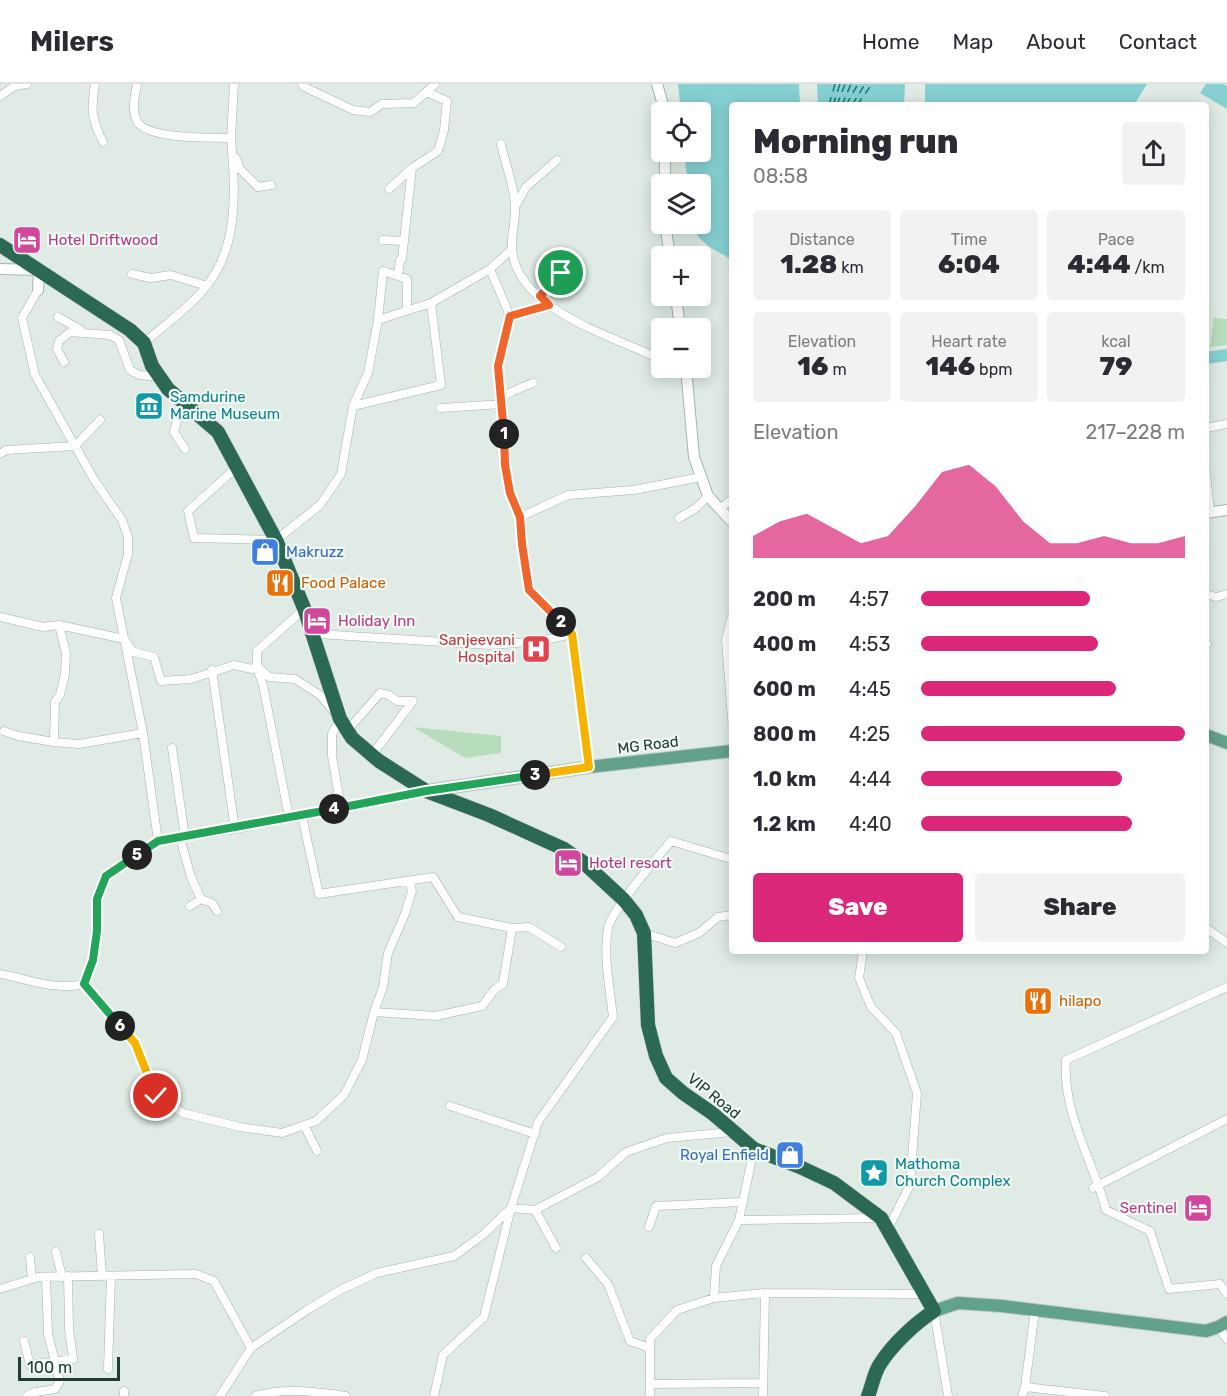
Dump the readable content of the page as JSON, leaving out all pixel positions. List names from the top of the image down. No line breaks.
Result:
{"streets":{"highway":["VIP Road"],"main road":["MG Road"]},"crossings":[["MG Road","VIP Road"]],"places":{"hotel":["Hotel Driftwood","Holiday Inn","Hotel resort","Sentinel"],"museum":["Samdurine Marine Museum"],"shop":["Makruzz","Royal Enfield"],"restaurant":["Food Palace","hilapo"],"hospital":["Sanjeevani Hospital"],"place":["Mathoma Church Complex"]},"scale_bar":"100 m","page":{"header":"Milers","nav":["Home","Map","About","Contact"],"map_buttons":["+","−"],"heading":["Morning run","08:58"],"stats":[["Distance","1.28 km"],["Time","6:04"],["Pace","4:44 /km"],["Elevation","16 m"],["Heart rate","146 bpm"],["kcal","79"]],"chart":["Elevation","217–228 m"],"pins":["1","2","3","4","5","6"],"list":[{"name":"200 m","note":"4:57"},{"name":"400 m","note":"4:53"},{"name":"600 m","note":"4:45"},{"name":"800 m","note":"4:25"},{"name":"1.0 km","note":"4:44"},{"name":"1.2 km","note":"4:40"}],"buttons":["Save","Share"],"scale":"100 m"}}
